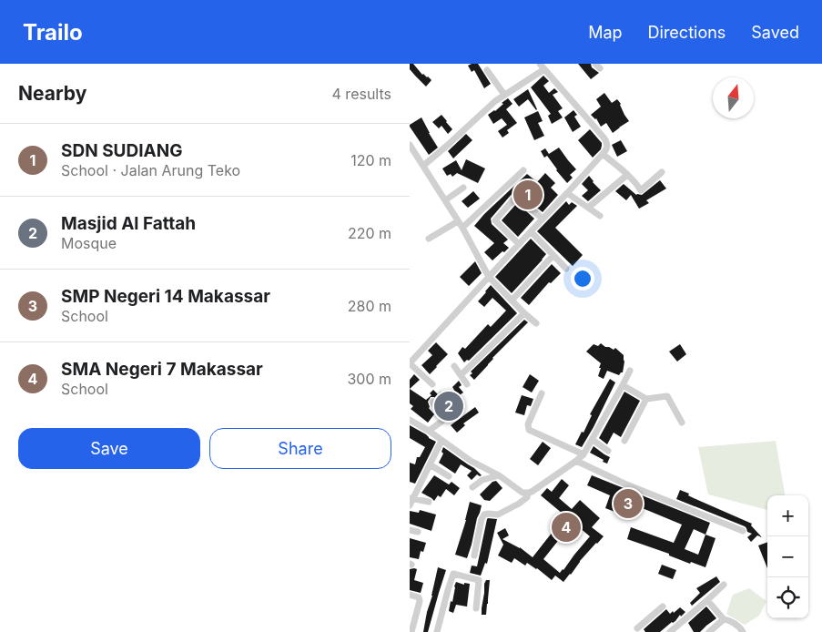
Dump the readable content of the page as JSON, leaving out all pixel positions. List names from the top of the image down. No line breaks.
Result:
{"north":"top","page":{"header":"Trailo","nav":["Map","Directions","Saved"],"heading":["Nearby","4 results"],"list":[{"mark":"1","name":"SDN SUDIANG","note":"School · Jalan Arung Teko","value":"120 m"},{"mark":"2","name":"Masjid Al Fattah","note":"Mosque","value":"220 m"},{"mark":"3","name":"SMP Negeri 14 Makassar","note":"School","value":"280 m"},{"mark":"4","name":"SMA Negeri 7 Makassar","note":"School","value":"300 m"}],"pins":["1","2","3","4"],"buttons":["Save","Share"],"map_buttons":["+","−"]}}
